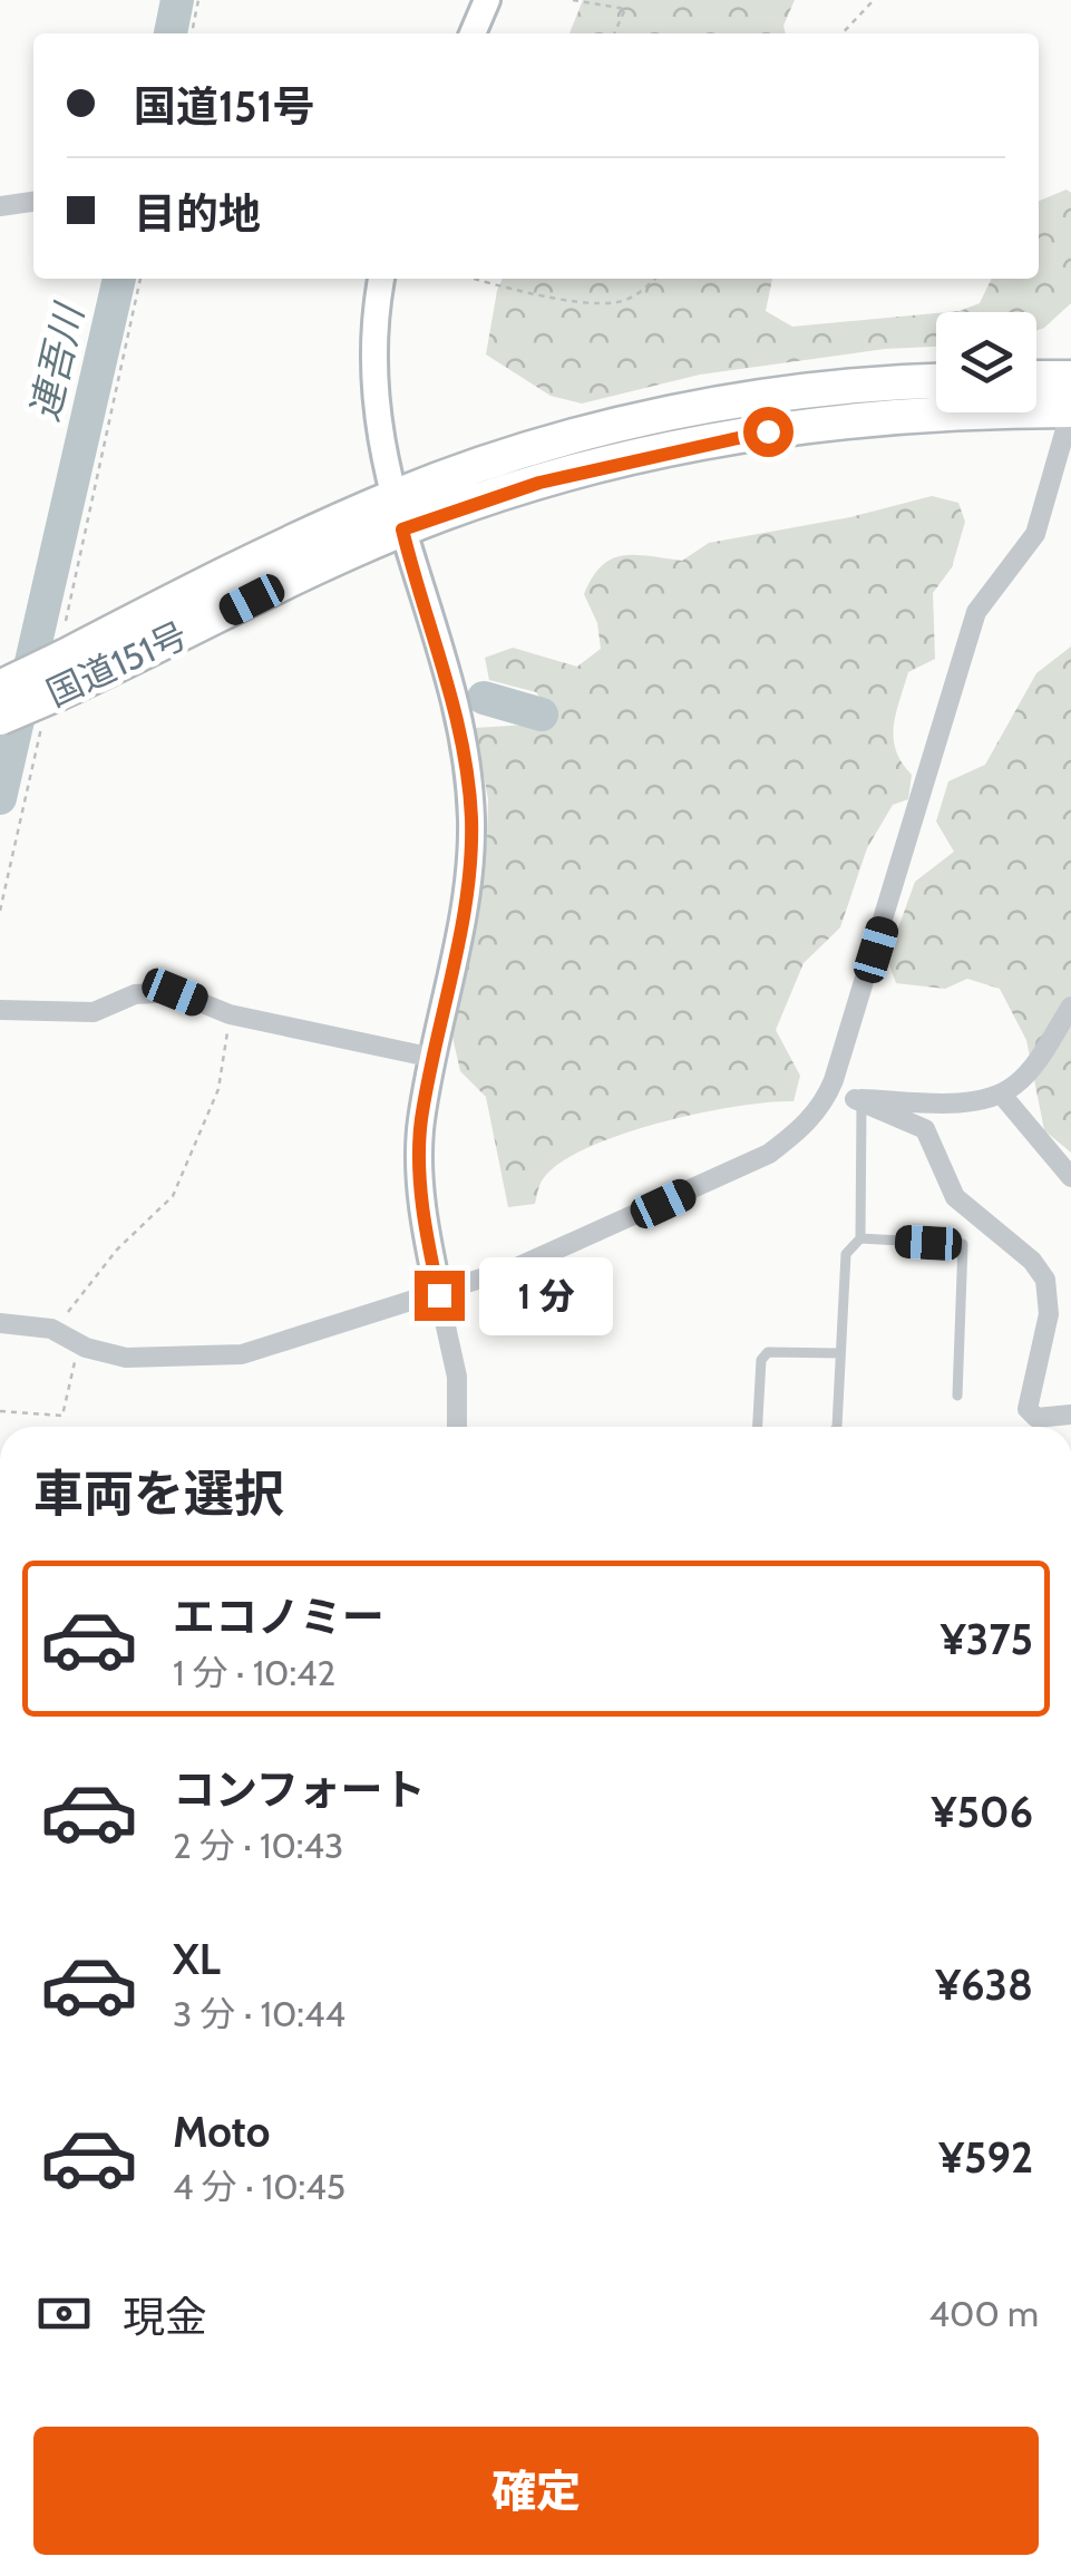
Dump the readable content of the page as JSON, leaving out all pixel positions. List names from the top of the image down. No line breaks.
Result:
{"streets":{"highway":["国道151号"]},"water":["連吾川"],"page":{"banner":["国道151号","目的地"],"bubble":"1 分","heading":"車両を選択","list":[{"name":"エコノミー","note":"1 分 · 10:42","value":"¥375"},{"name":"コンフォート","note":"2 分 · 10:43","value":"¥506"},{"name":"XL","note":"3 分 · 10:44","value":"¥638"},{"name":"Moto","note":"4 分 · 10:45","value":"¥592"}],"pay":["現金","400 m"],"buttons":"確定"}}
